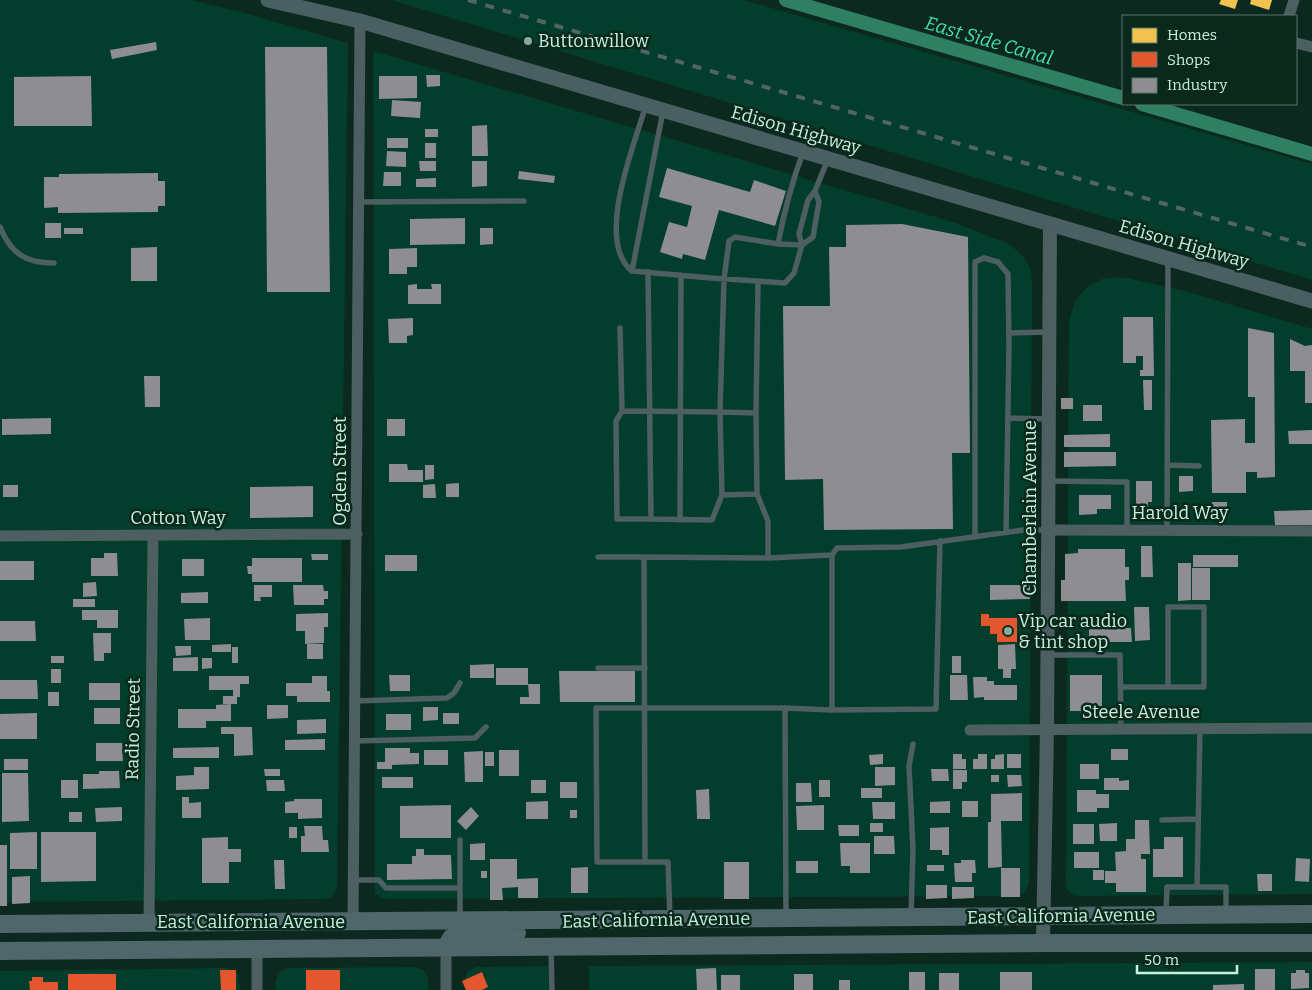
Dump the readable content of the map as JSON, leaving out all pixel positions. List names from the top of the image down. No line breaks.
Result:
{"streets":{"main road":["Edison Highway","East California Avenue"],"street":["Ogden Street","Chamberlain Avenue","Harold Way","Cotton Way","Steele Avenue","Radio Street"]},"crossings":[["Edison Highway","Ogden Street"],["Edison Highway","Chamberlain Avenue"],["Ogden Street","Cotton Way"],["Ogden Street","East California Avenue"],["Chamberlain Avenue","Harold Way"],["Chamberlain Avenue","Steele Avenue"],["Chamberlain Avenue","East California Avenue"],["Cotton Way","Radio Street"],["Radio Street","East California Avenue"]],"water":["East Side Canal"],"places":["Buttonwillow","Vip car audio & tint shop"],"legend":["Homes","Shops","Industry"],"scale_bar":"50 m"}
